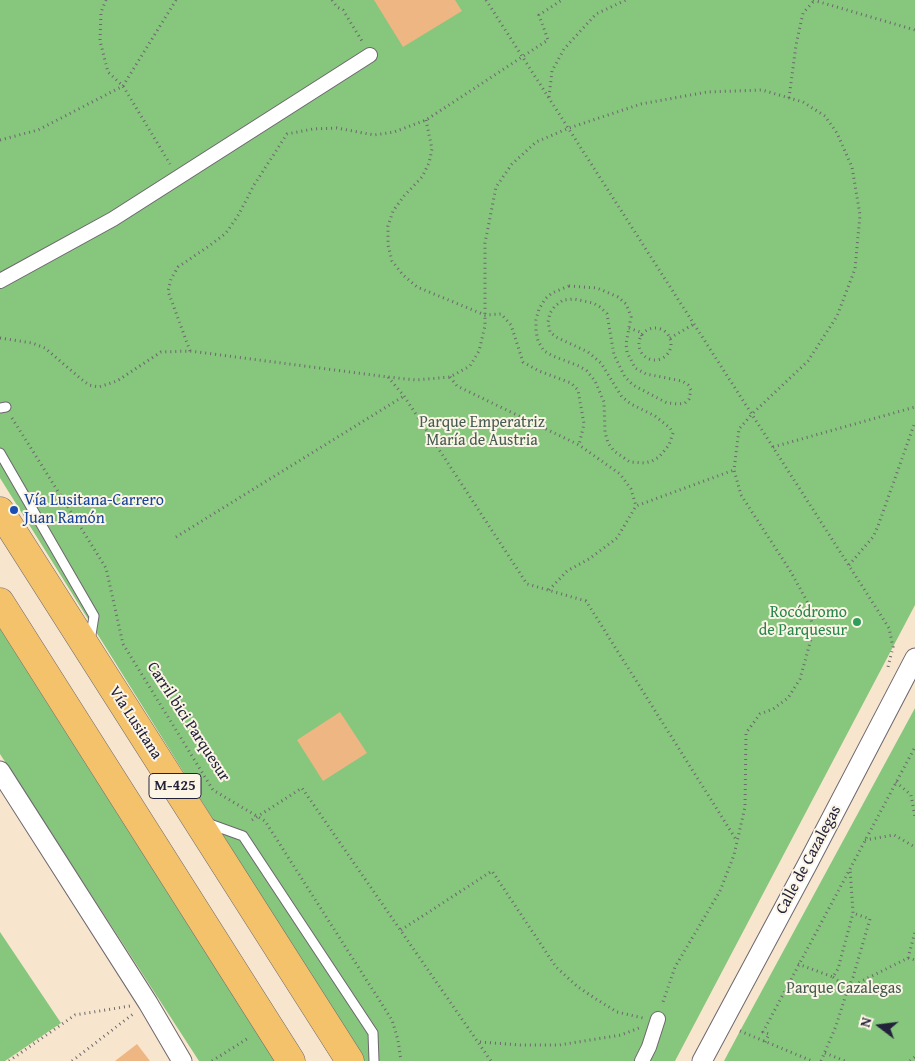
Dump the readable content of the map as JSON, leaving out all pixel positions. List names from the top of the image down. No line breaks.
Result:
{"streets":{"main road":["Vía Lusitana","M-425"],"street":["Calle de Cazalegas"],"path":["Carril bici Parquesur"]},"parks":["Parque Emperatriz María de Austria","Parque Cazalegas"],"places":["Vía Lusitana-Carrero Juan Ramón","Rocódromo de Parquesur"],"north":"left"}
